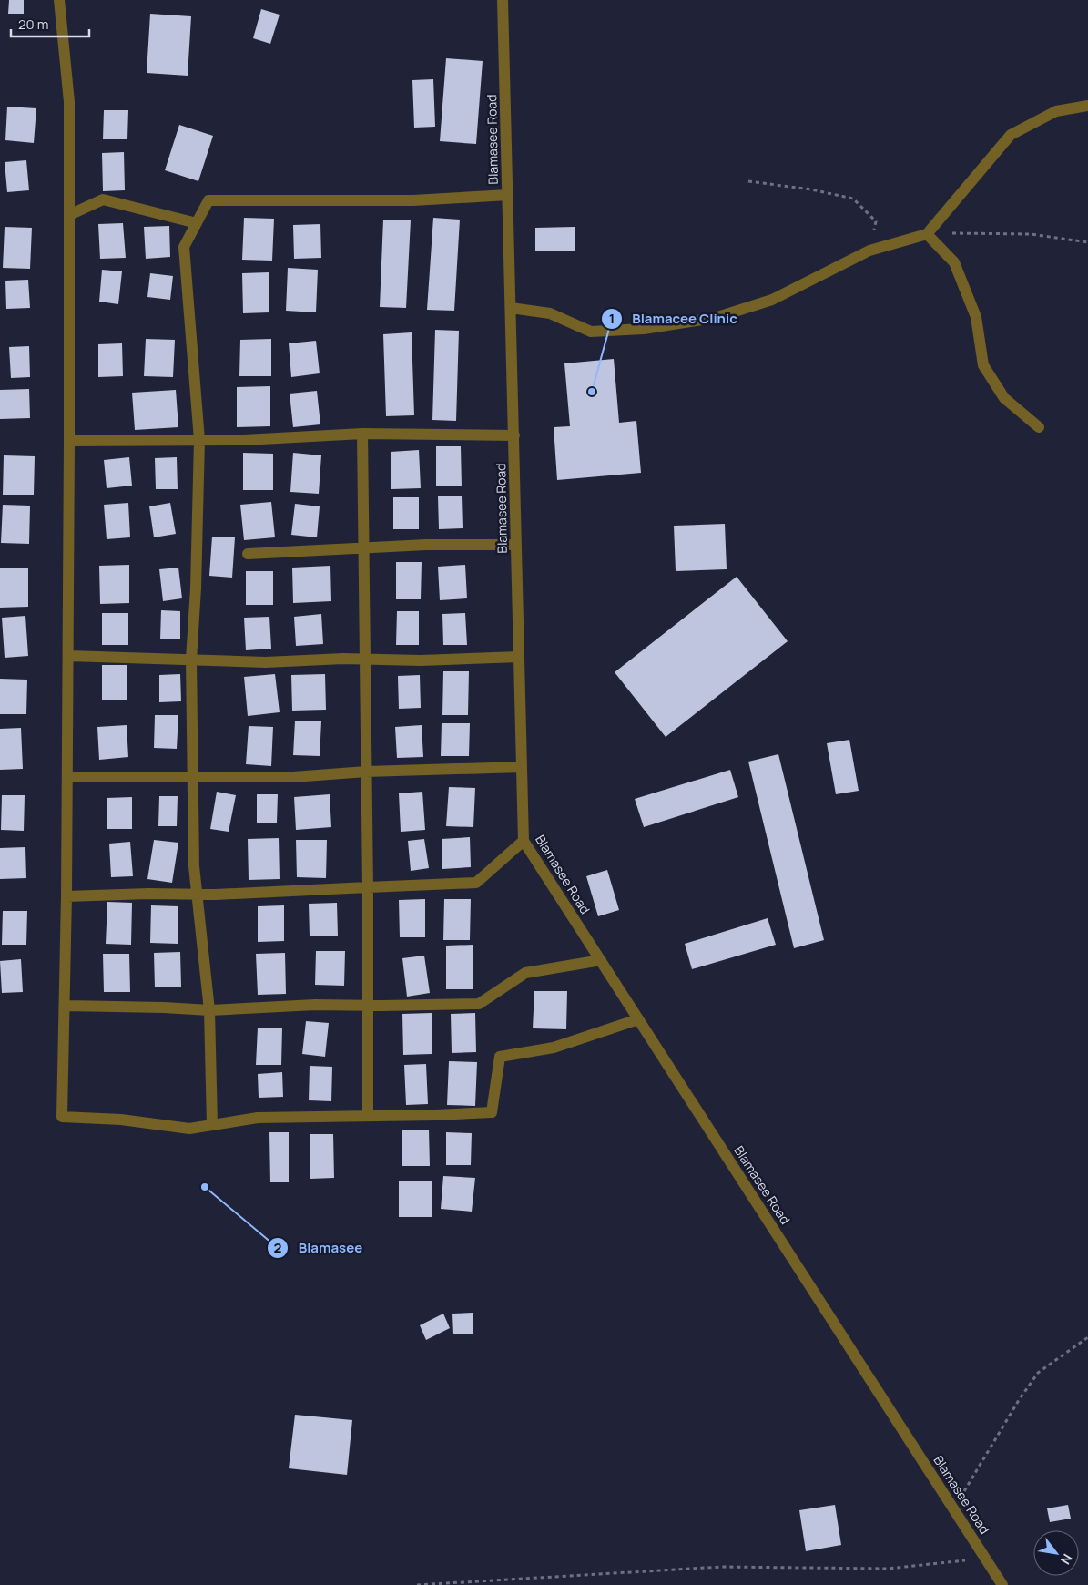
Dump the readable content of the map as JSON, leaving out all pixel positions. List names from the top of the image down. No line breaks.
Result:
{"streets":{"street":["Blamasee Road"]},"places":["Blamacee Clinic","Blamasee"],"scale_bar":"20 m","north":"bottom right"}
